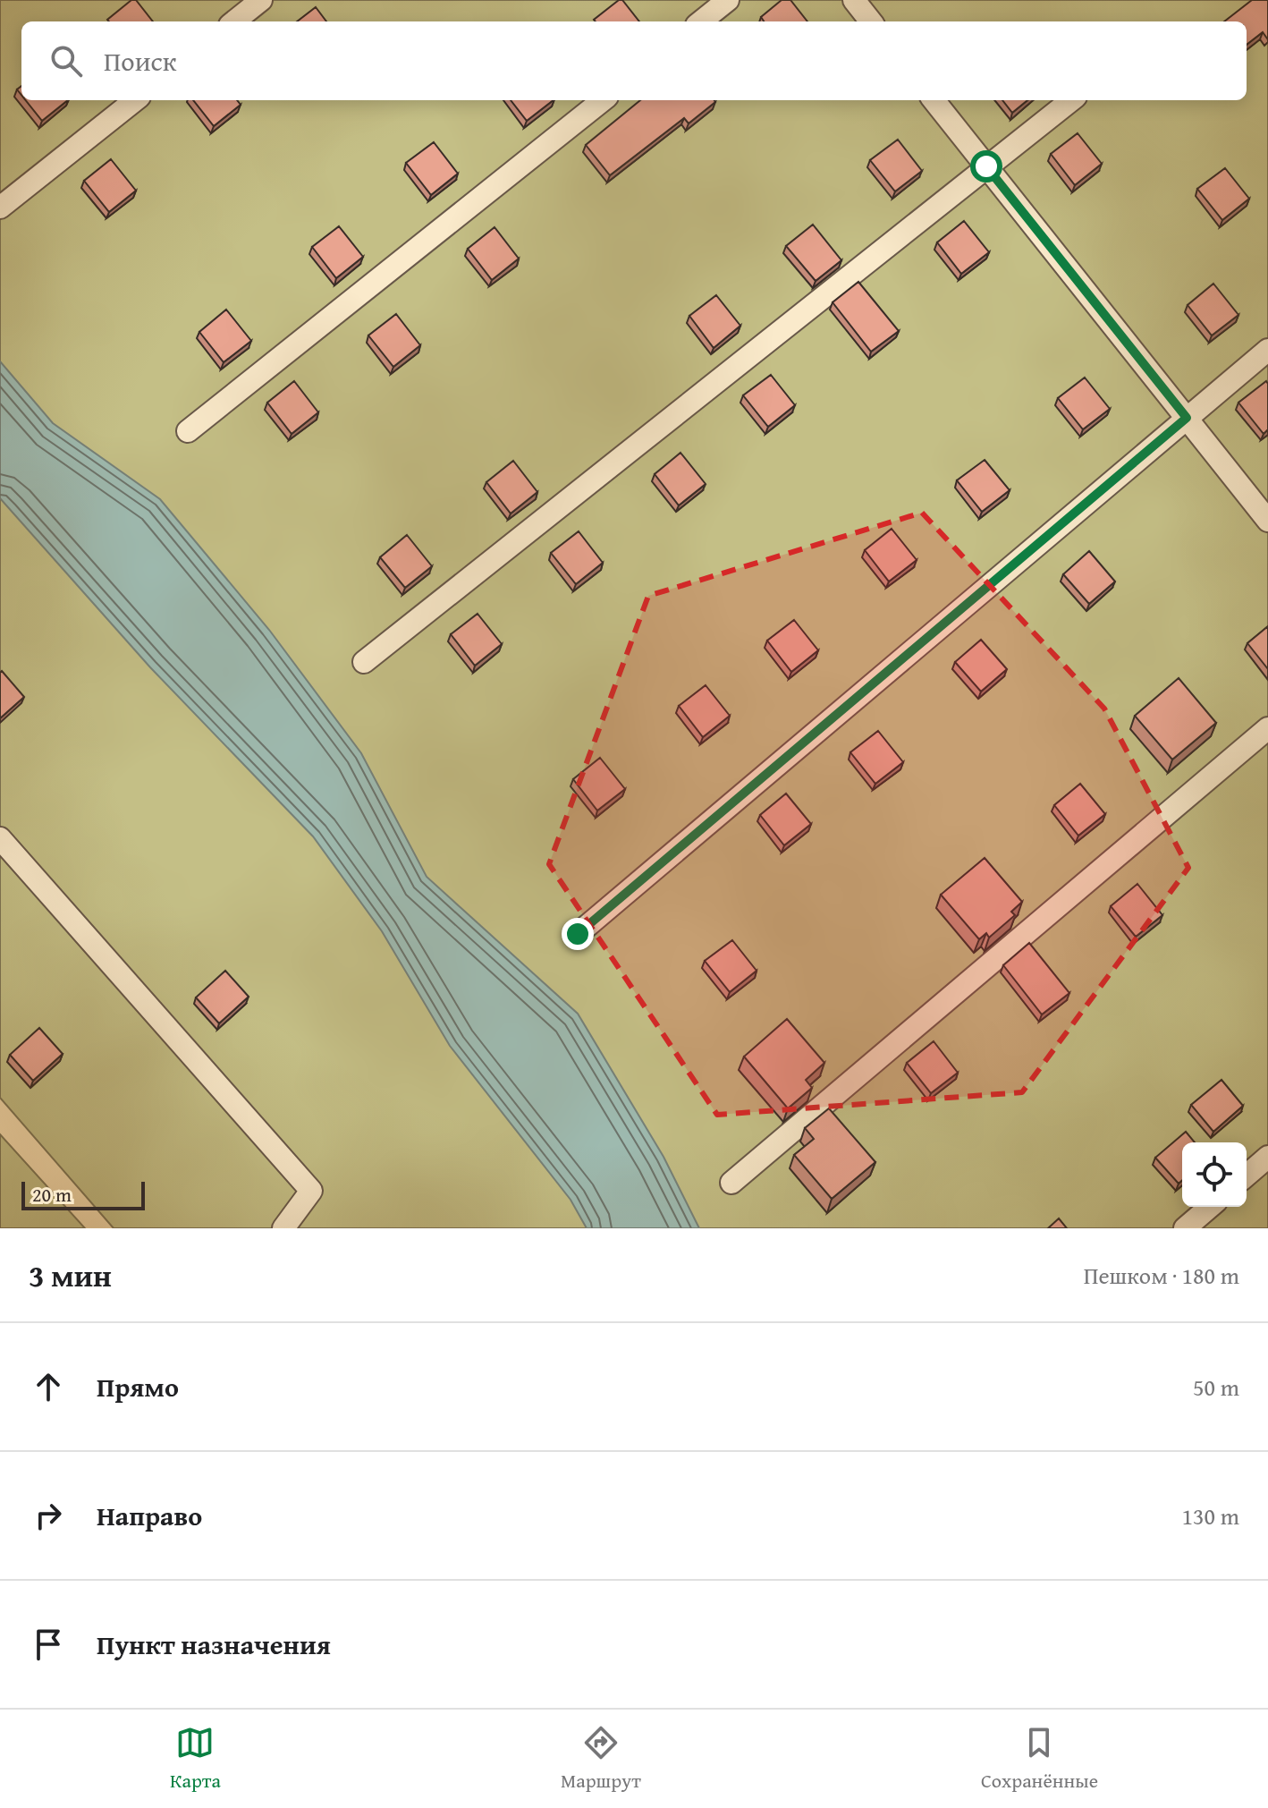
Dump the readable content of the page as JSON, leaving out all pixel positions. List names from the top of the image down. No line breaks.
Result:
{"scale_bar":"20 m","page":{"search":"Поиск","scale":"20 m","heading":["3 мин","Пешком · 180 m"],"list":[["Прямо","50 m"],["Направо","130 m"],"Пункт назначения"],"nav":["Карта","Маршрут","Сохранённые"]}}
